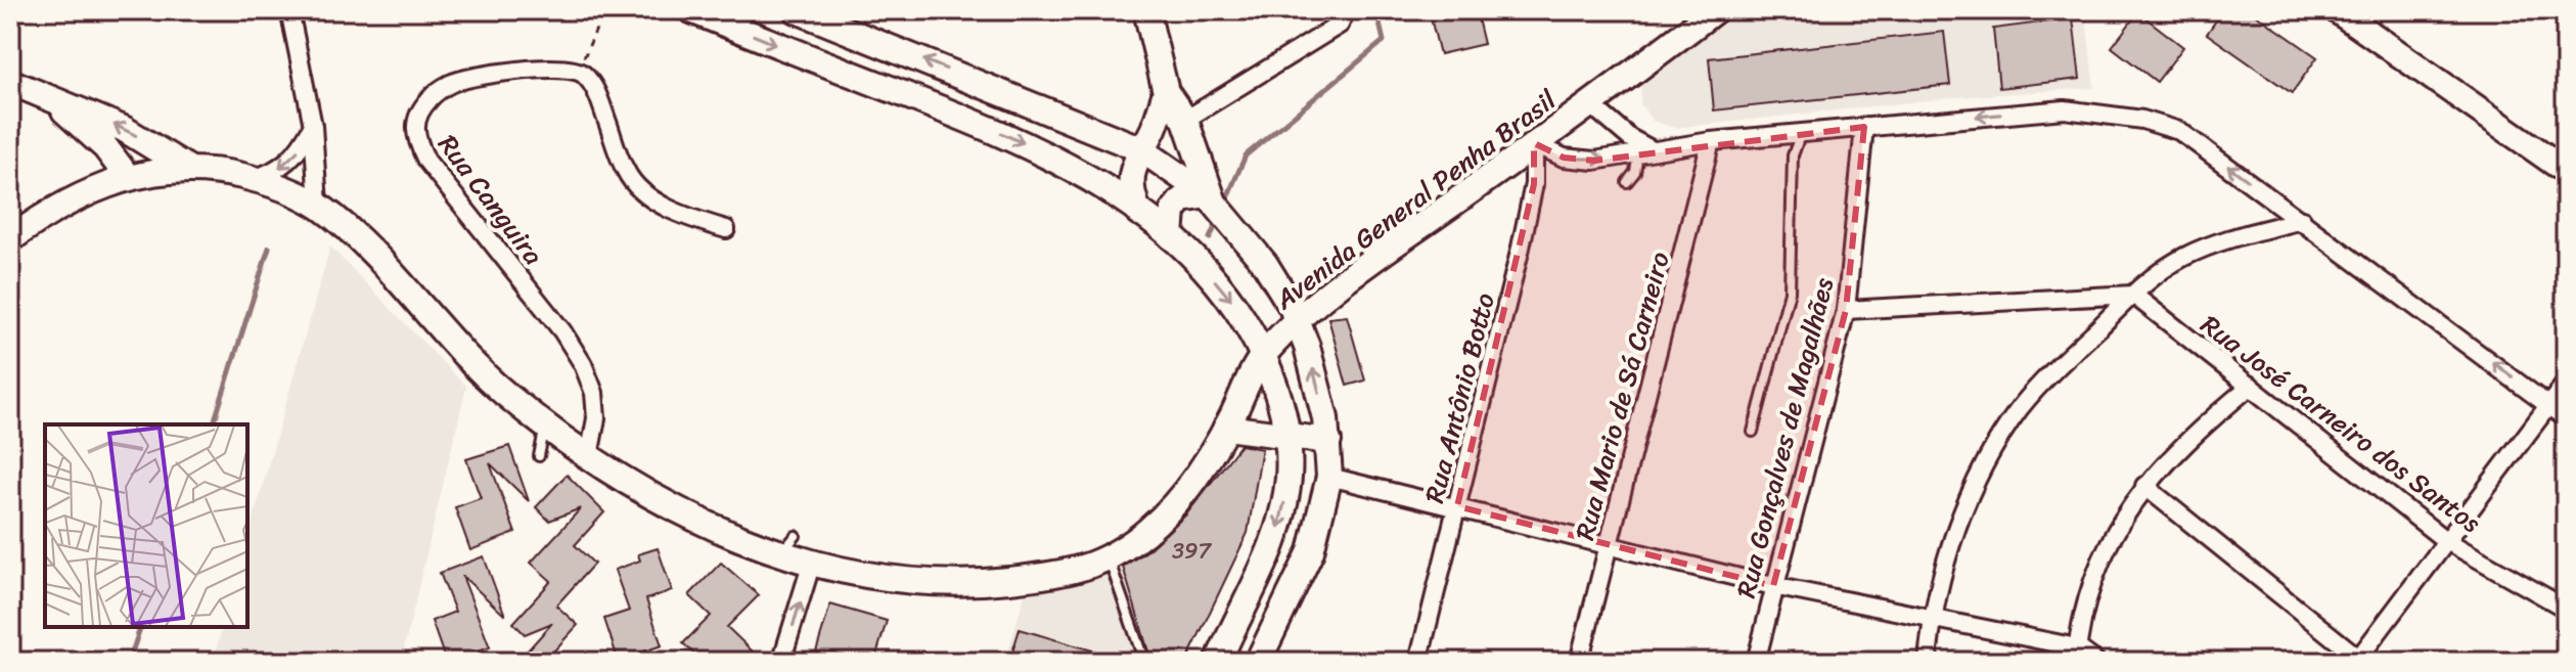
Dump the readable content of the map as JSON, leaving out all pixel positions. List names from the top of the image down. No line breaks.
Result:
{"streets":{"street":["Rua Canguira","Avenida General Penha Brasil","Rua Mario de Sá Carneiro","Rua Antônio Botto","Rua José Carneiro dos Santos","Rua Gonçalves de Magalhães"]},"crossings":[["Rua Canguira","Avenida General Penha Brasil"],["Avenida General Penha Brasil","Rua Antônio Botto"]],"house_numbers":["397"]}
